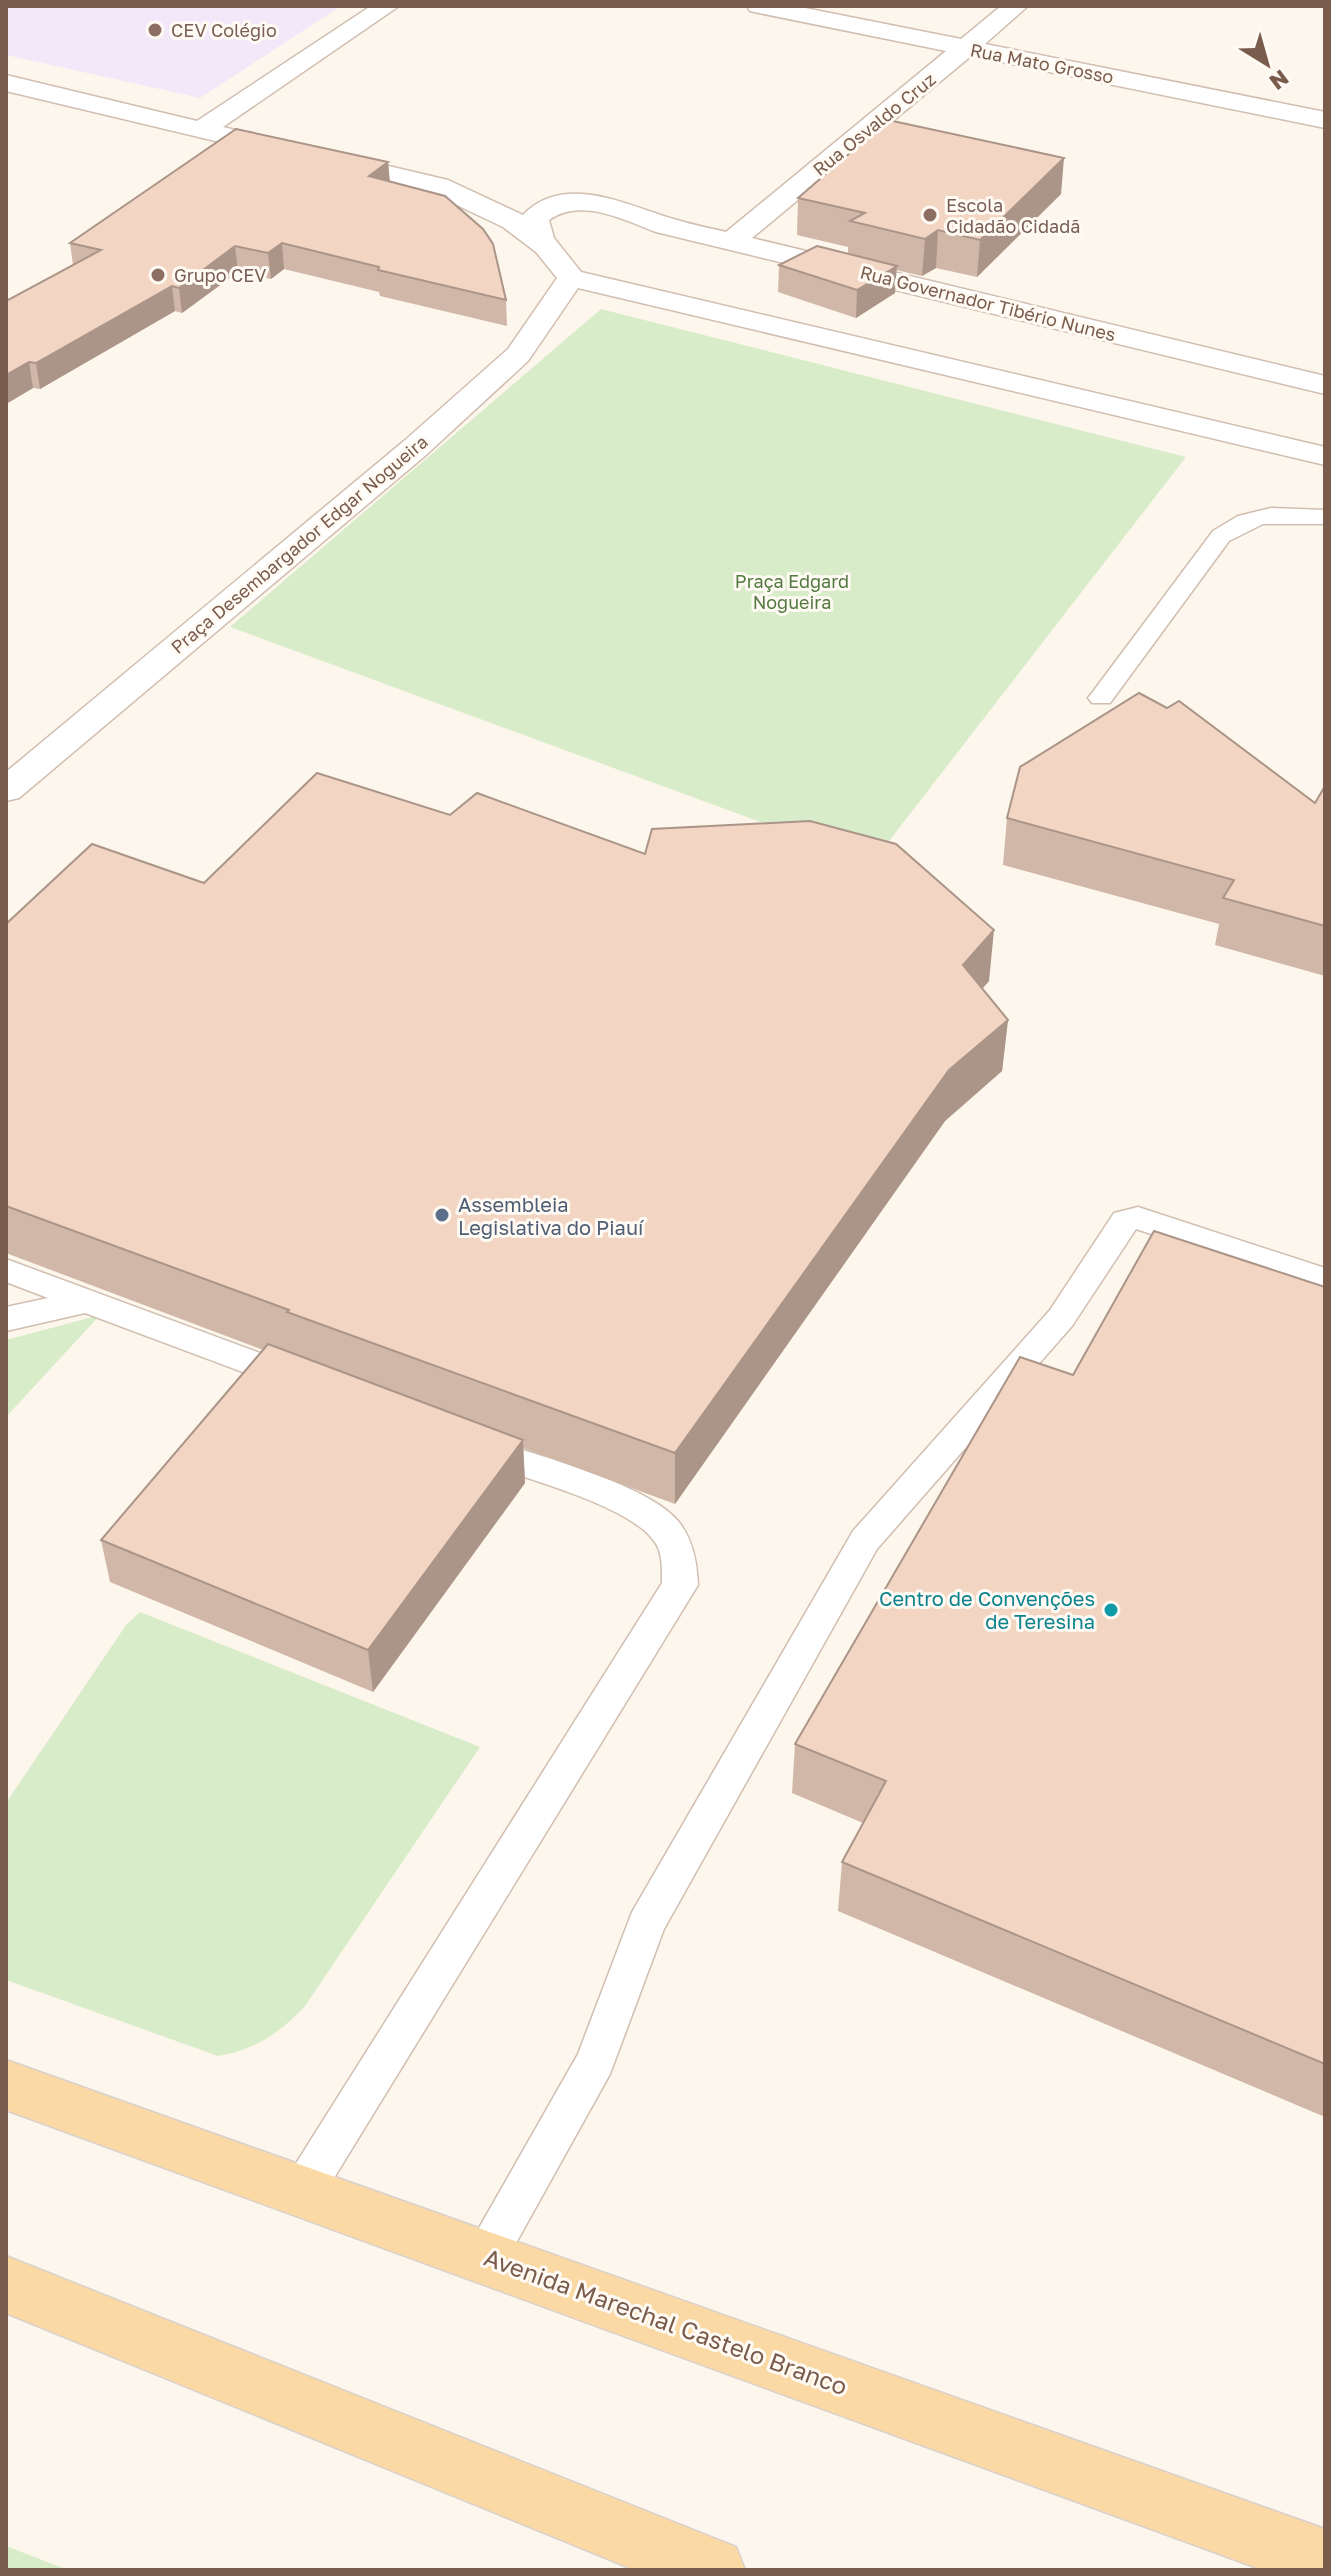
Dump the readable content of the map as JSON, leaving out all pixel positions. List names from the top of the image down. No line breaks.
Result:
{"streets":{"main road":["Avenida Marechal Castelo Branco"],"street":["Rua Mato Grosso","Rua Osvaldo Cruz","Rua Governador Tibério Nunes","Praça Desembargador Edgar Nogueira"]},"crossings":[["Rua Mato Grosso","Rua Osvaldo Cruz"],["Rua Osvaldo Cruz","Rua Governador Tibério Nunes"]],"parks":["Praça Edgard Nogueira"],"places":["CEV Colégio","Escola Cidadão Cidadã","Grupo CEV","Assembleia Legislativa do Piauí","Centro de Convenções de Teresina"],"north":"bottom right"}
